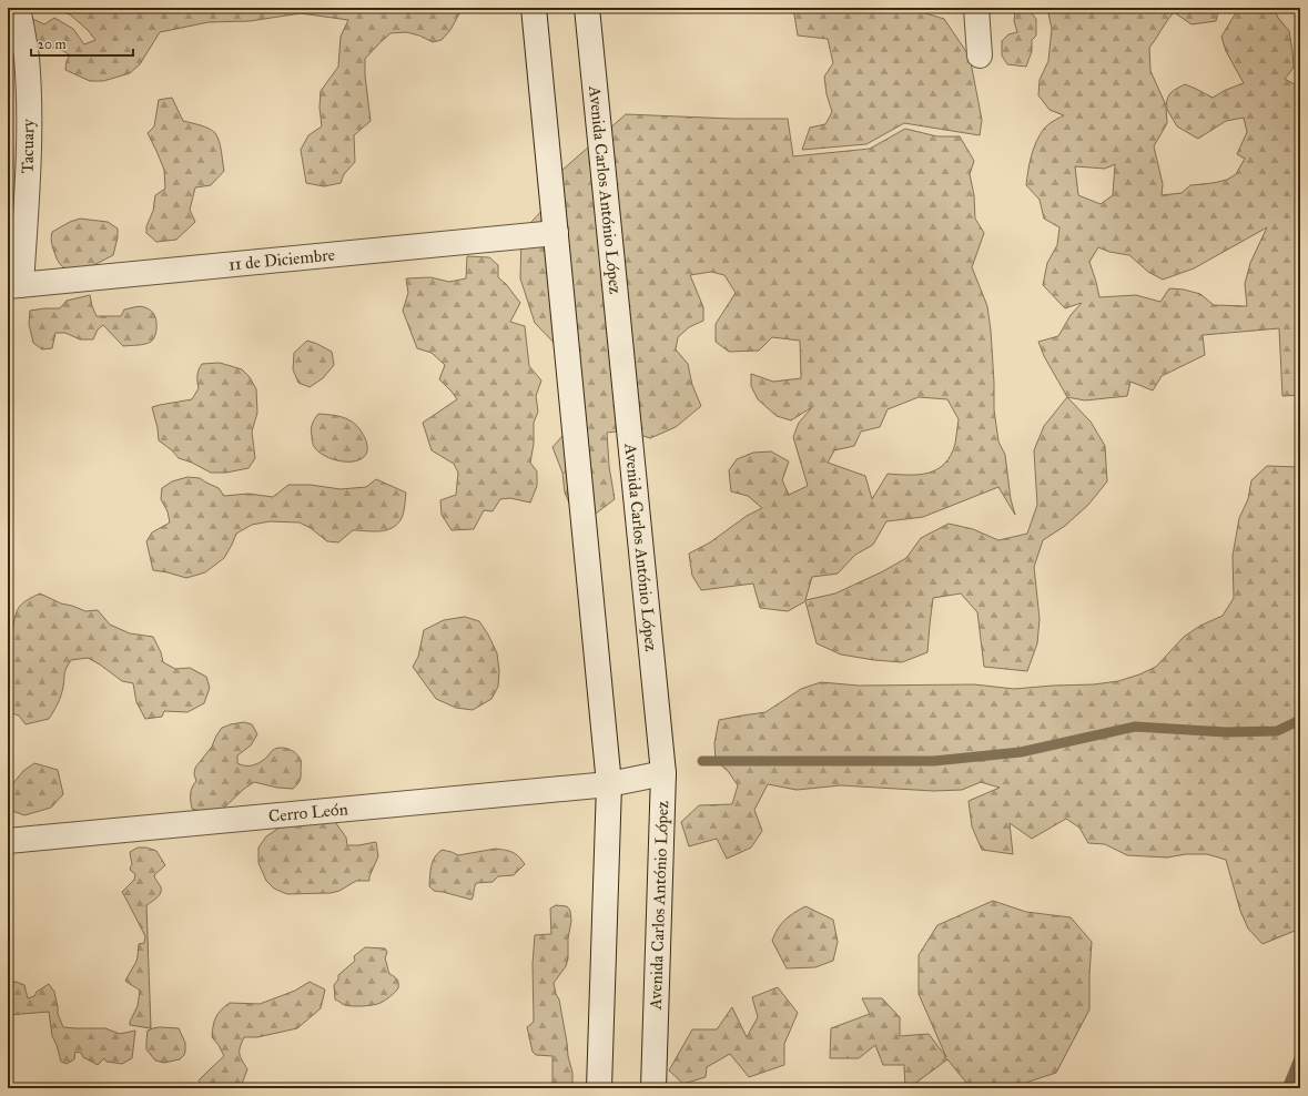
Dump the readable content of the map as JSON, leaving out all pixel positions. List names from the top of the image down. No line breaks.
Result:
{"streets":{"main road":["Tacuary","Avenida Carlos António López","11 de Diciembre","Cerro León"]},"crossings":[["Tacuary","11 de Diciembre"],["Avenida Carlos António López","Cerro León"]],"scale_bar":"20 m"}
